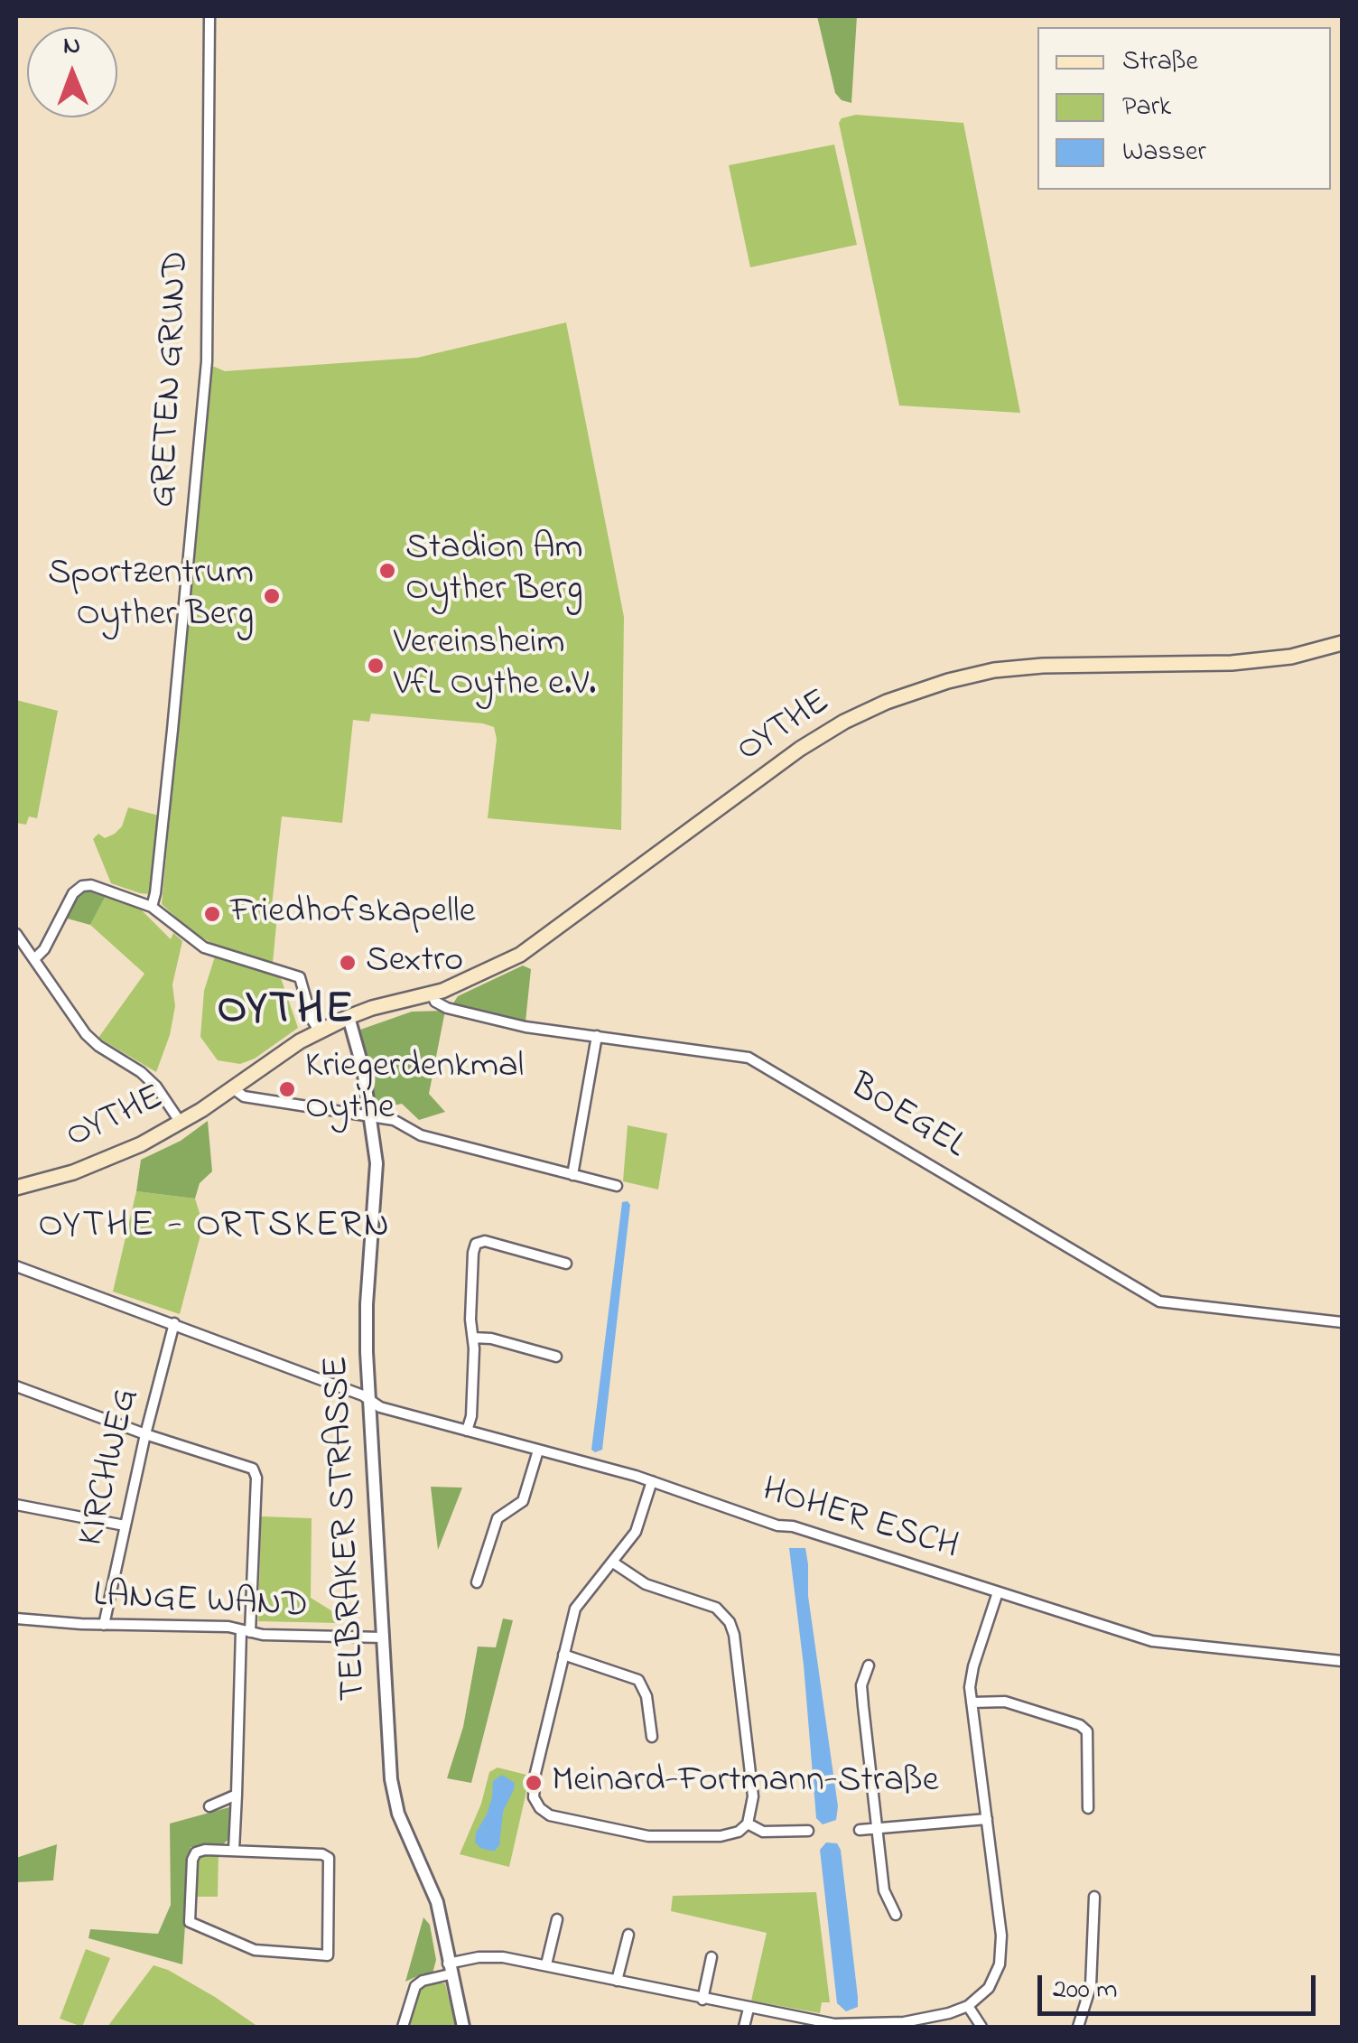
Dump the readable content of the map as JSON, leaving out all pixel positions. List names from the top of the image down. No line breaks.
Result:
{"streets":{"main road":["OYTHE"],"street":["GRETEN GRUND","BOEGEL","KIRCHWEG","HOHER ESCH","TELBRAKER STRASSE","LANGE WAND"]},"crossings":[["OYTHE","BOEGEL"],["OYTHE","TELBRAKER STRASSE"],["KIRCHWEG","HOHER ESCH"],["KIRCHWEG","LANGE WAND"],["HOHER ESCH","TELBRAKER STRASSE"],["TELBRAKER STRASSE","LANGE WAND"]],"districts":["OYTHE","OYTHE - ORTSKERN"],"places":["Stadion Am Oyther Berg","Sportzentrum Oyther Berg","Vereinsheim VfL Oythe e.V.","Friedhofskapelle","Sextro","Kriegerdenkmal Oythe","Meinard-Fortmann-Straße"],"legend":["Straße","Park","Wasser"],"scale_bar":"200 m","north":"top"}
